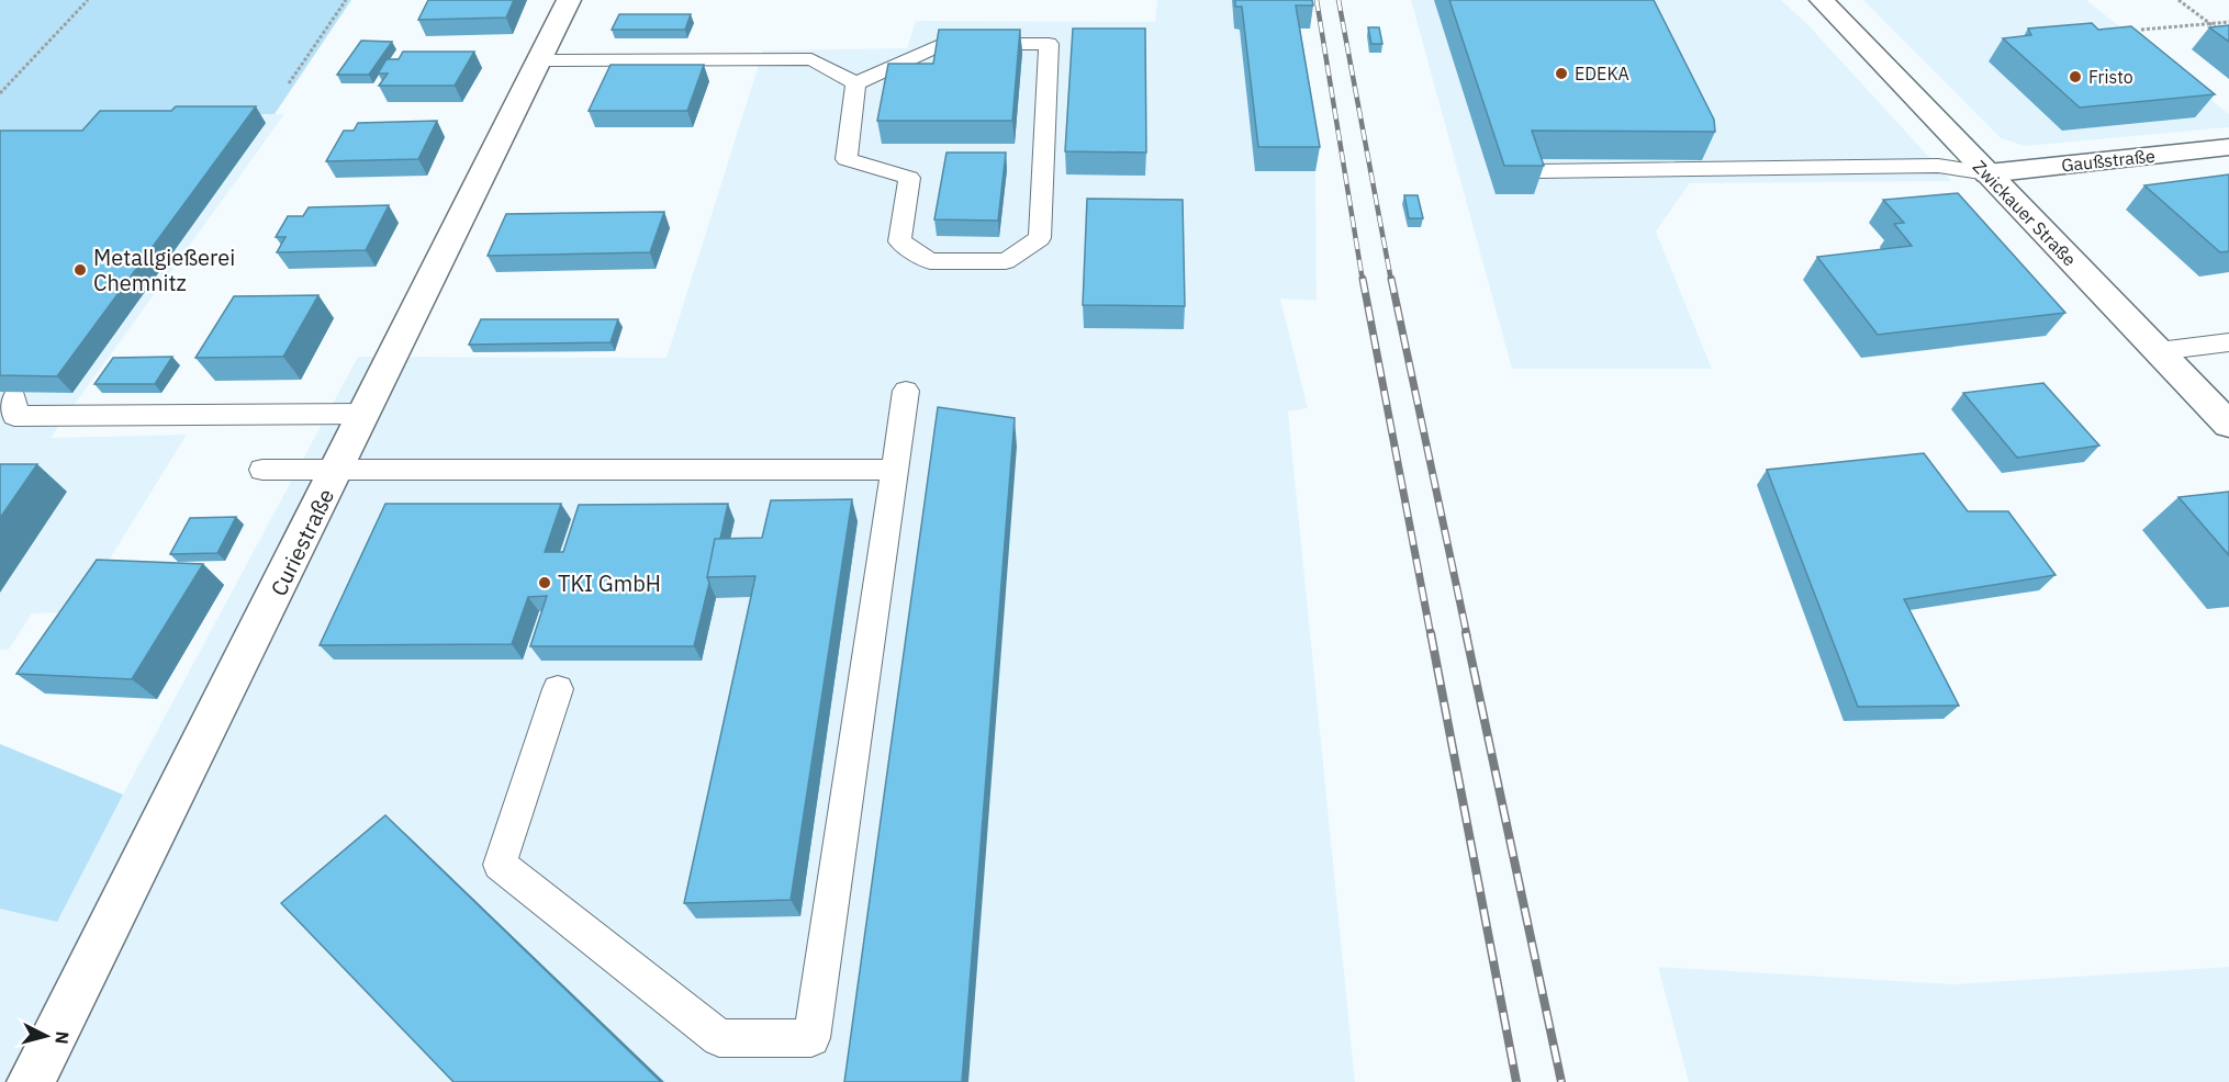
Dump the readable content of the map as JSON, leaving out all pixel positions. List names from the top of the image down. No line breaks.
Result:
{"streets":{"street":["Gaußstraße","Zwickauer Straße","Curiestraße"]},"crossings":[["Gaußstraße","Zwickauer Straße"]],"places":["EDEKA","Fristo","Metallgießerei Chemnitz","TKI GmbH"],"north":"right"}
